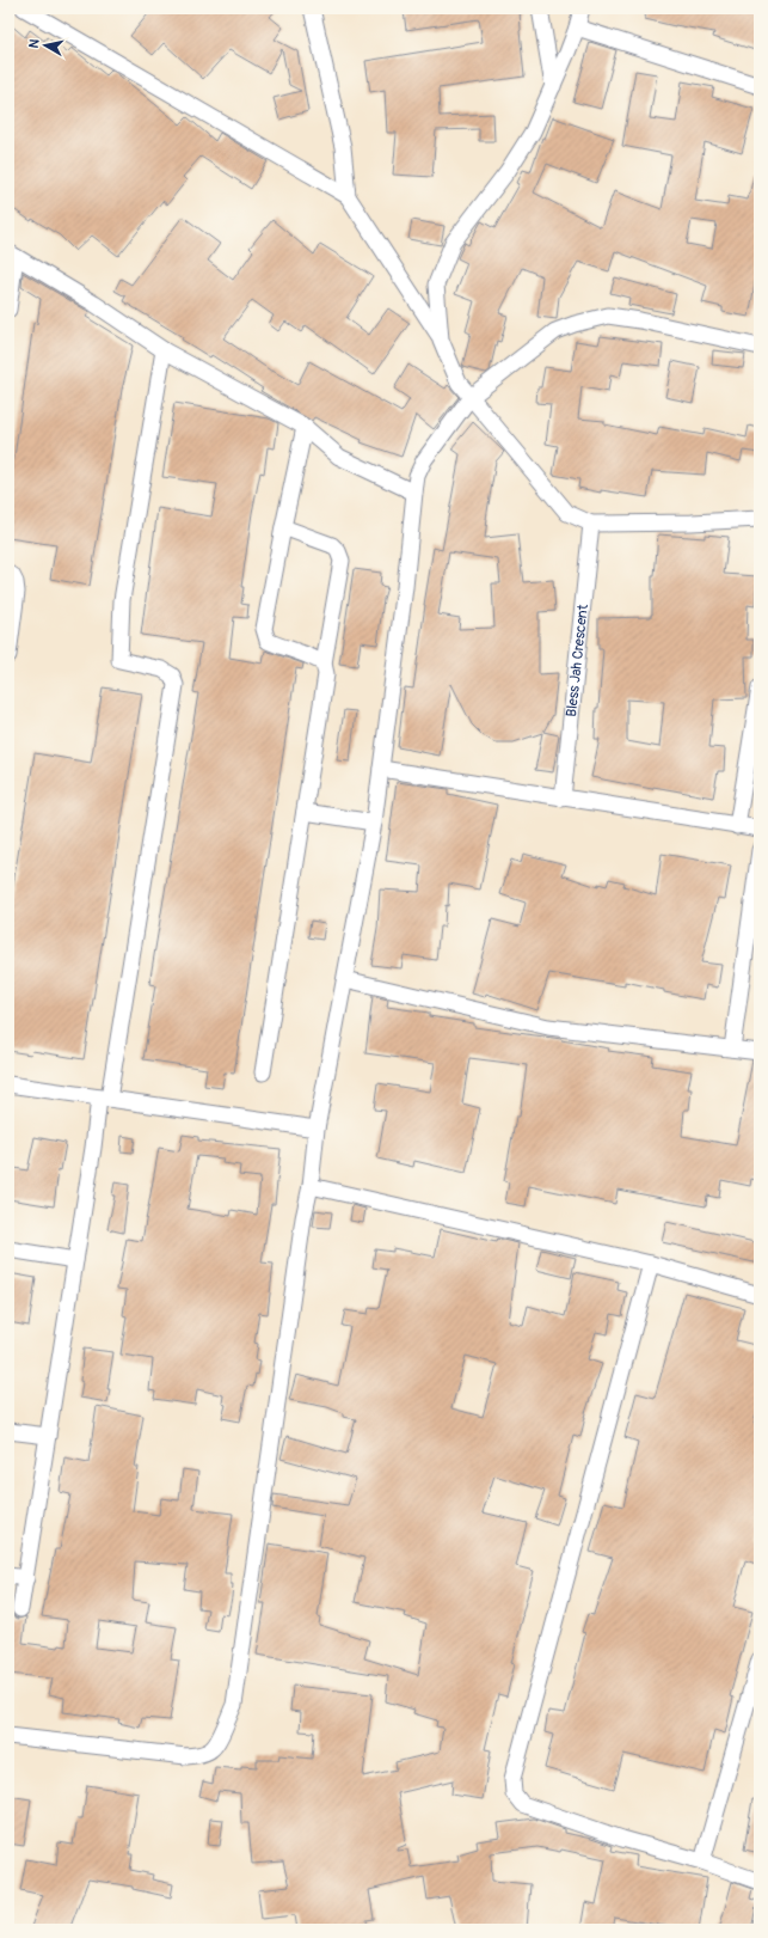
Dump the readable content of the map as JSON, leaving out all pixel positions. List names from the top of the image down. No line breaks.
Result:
{"streets":{"street":["Bless Jah Crescent"]},"north":"left"}
